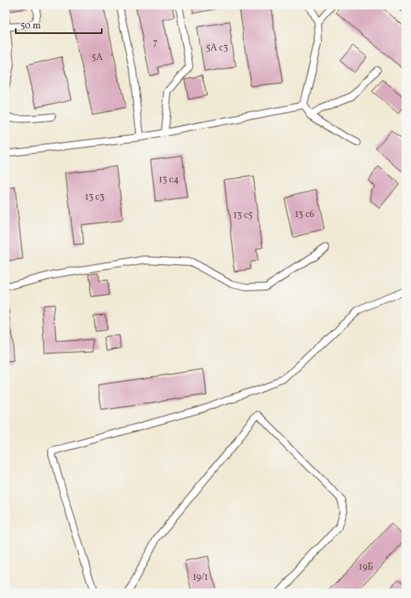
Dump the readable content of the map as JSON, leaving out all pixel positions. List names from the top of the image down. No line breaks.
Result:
{"house_numbers":["7","5А с3","5А","13 с4","13 с3","13 с6","13 с5","19Б","19/1"],"scale_bar":"50 m"}
